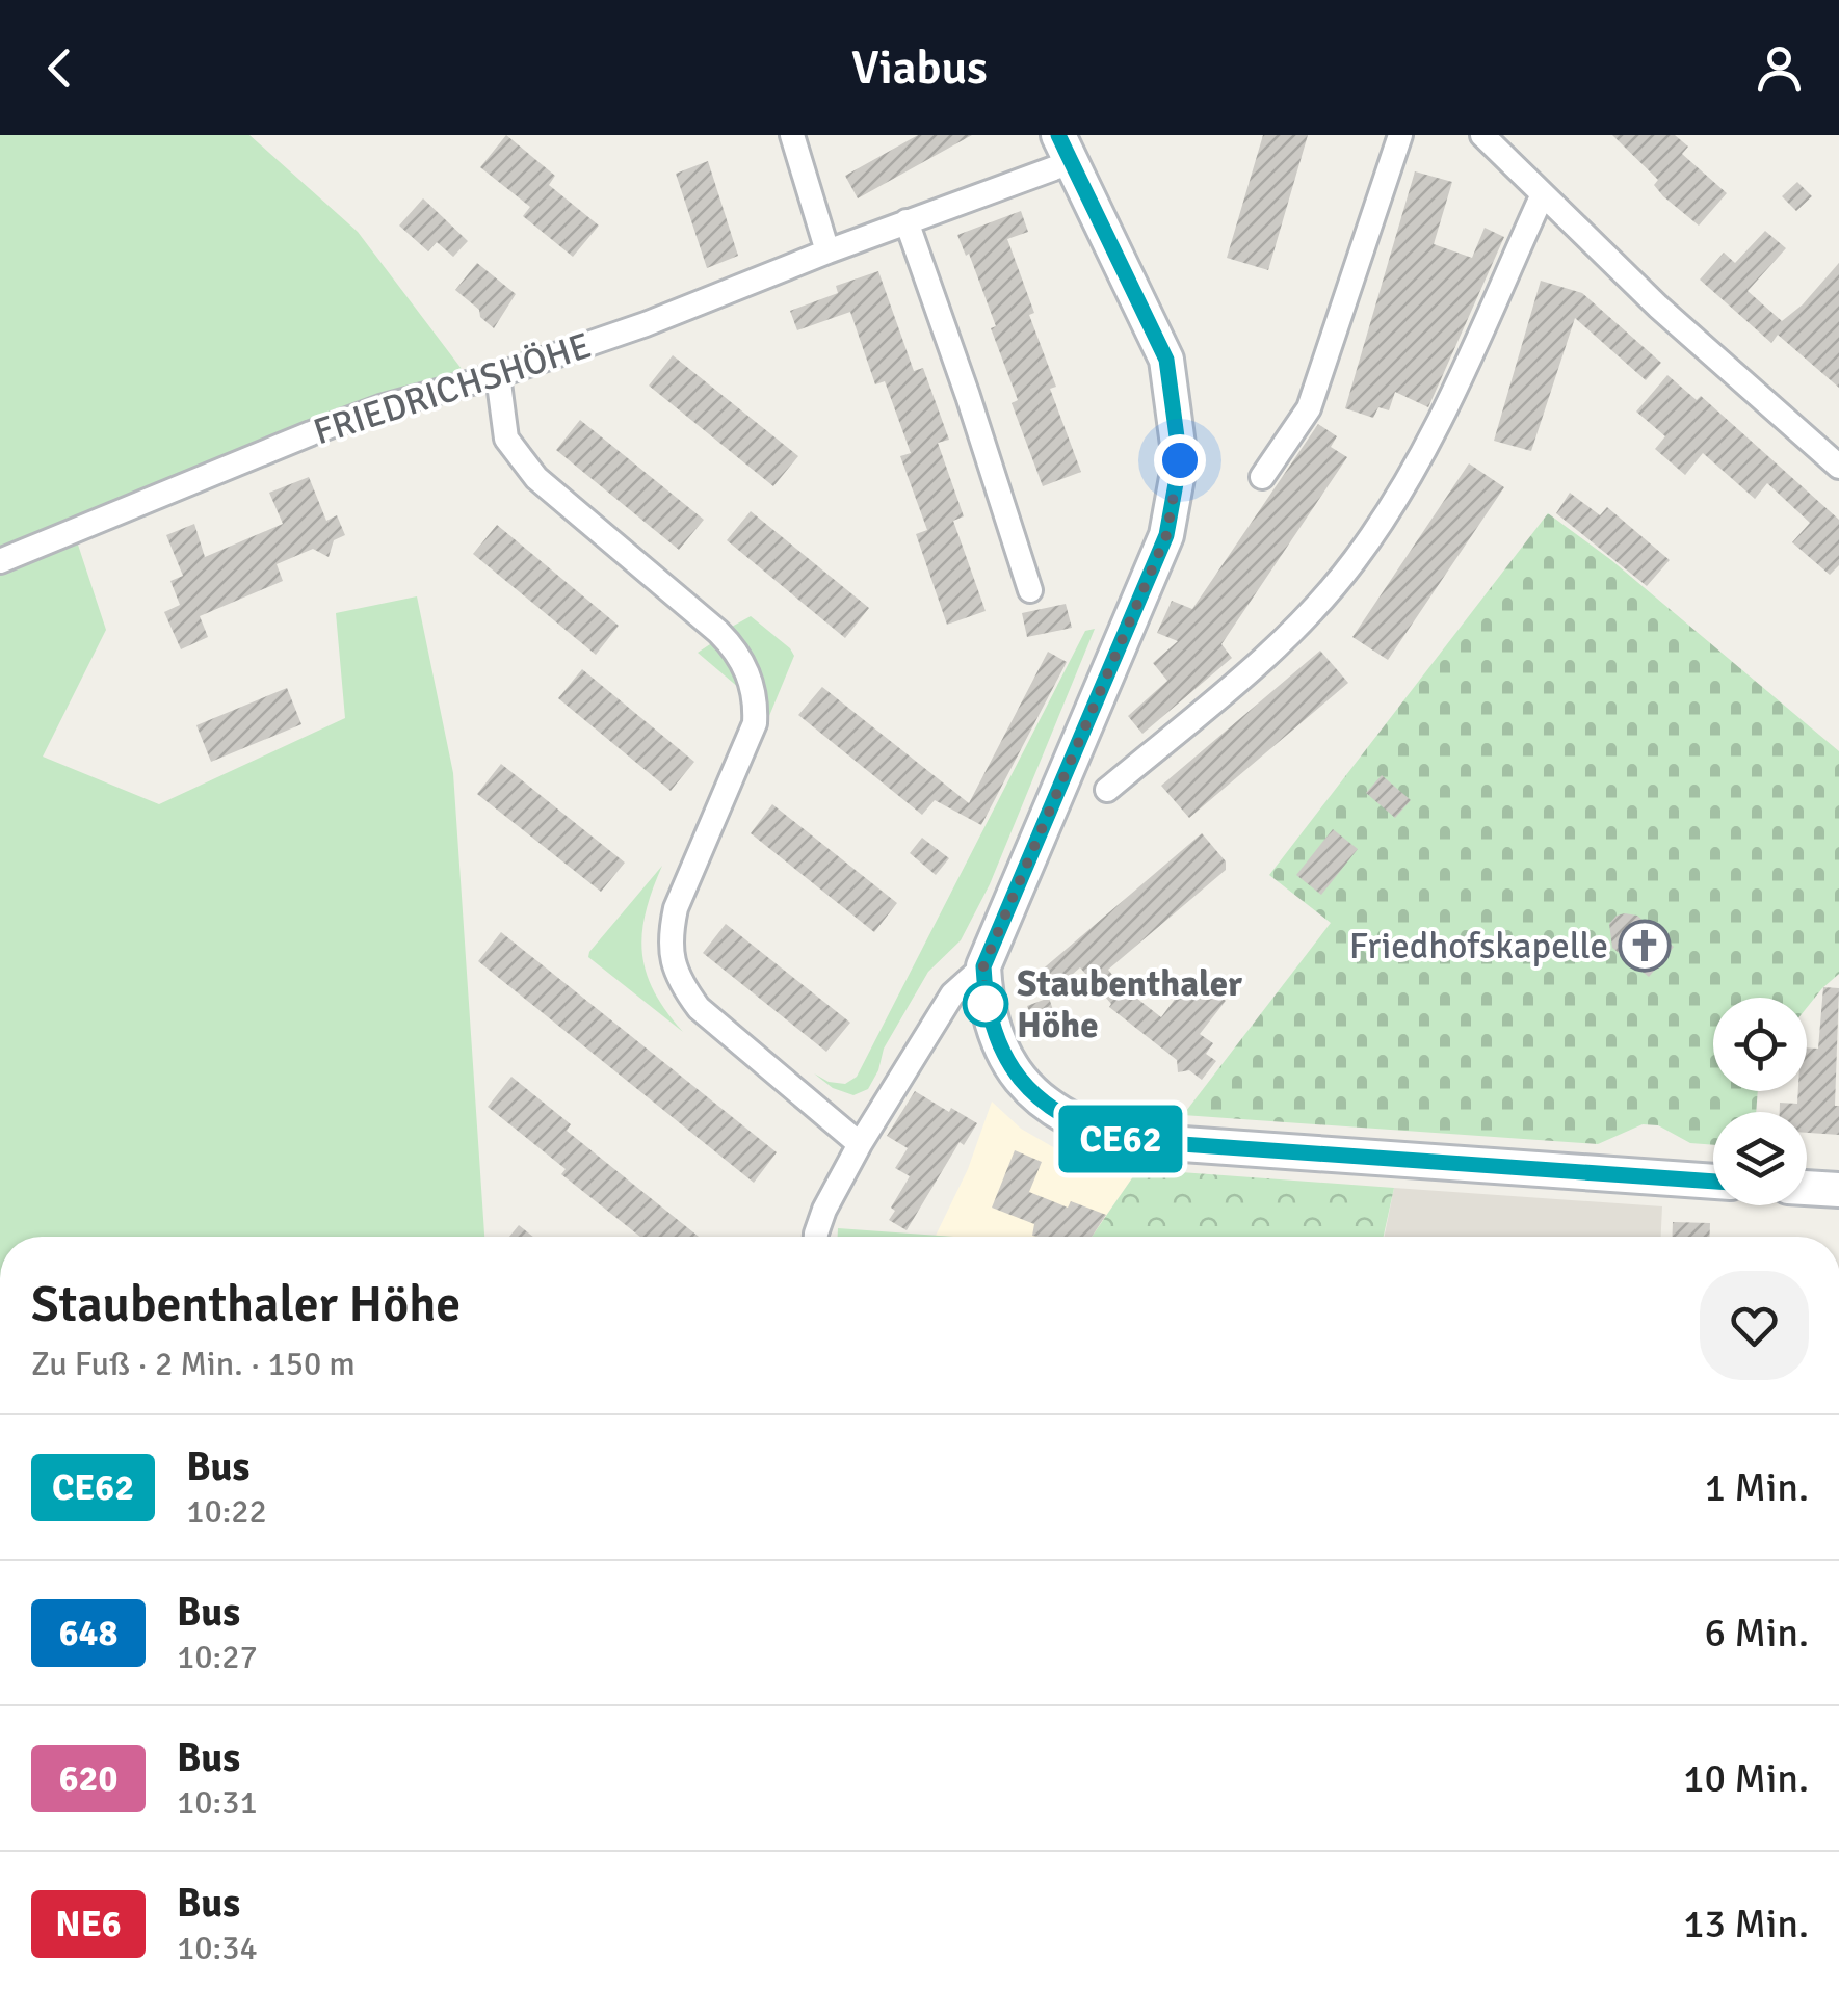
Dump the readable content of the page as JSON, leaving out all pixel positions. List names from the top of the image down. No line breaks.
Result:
{"streets":{"street":["FRIEDRICHSHÖHE"]},"places":{"church":["Friedhofskapelle"],"other":["Staubenthaler Höhe"]},"lines":["bus line CE62"],"page":{"header":"Viabus","on_map":"CE62","heading":["Staubenthaler Höhe","Zu Fuß · 2 Min. · 150 m"],"list":[{"mark":"CE62","name":"Bus","note":"10:22","value":"1 Min."},{"mark":"648","name":"Bus","note":"10:27","value":"6 Min."},{"mark":"620","name":"Bus","note":"10:31","value":"10 Min."},{"mark":"NE6","name":"Bus","note":"10:34","value":"13 Min."}]}}
